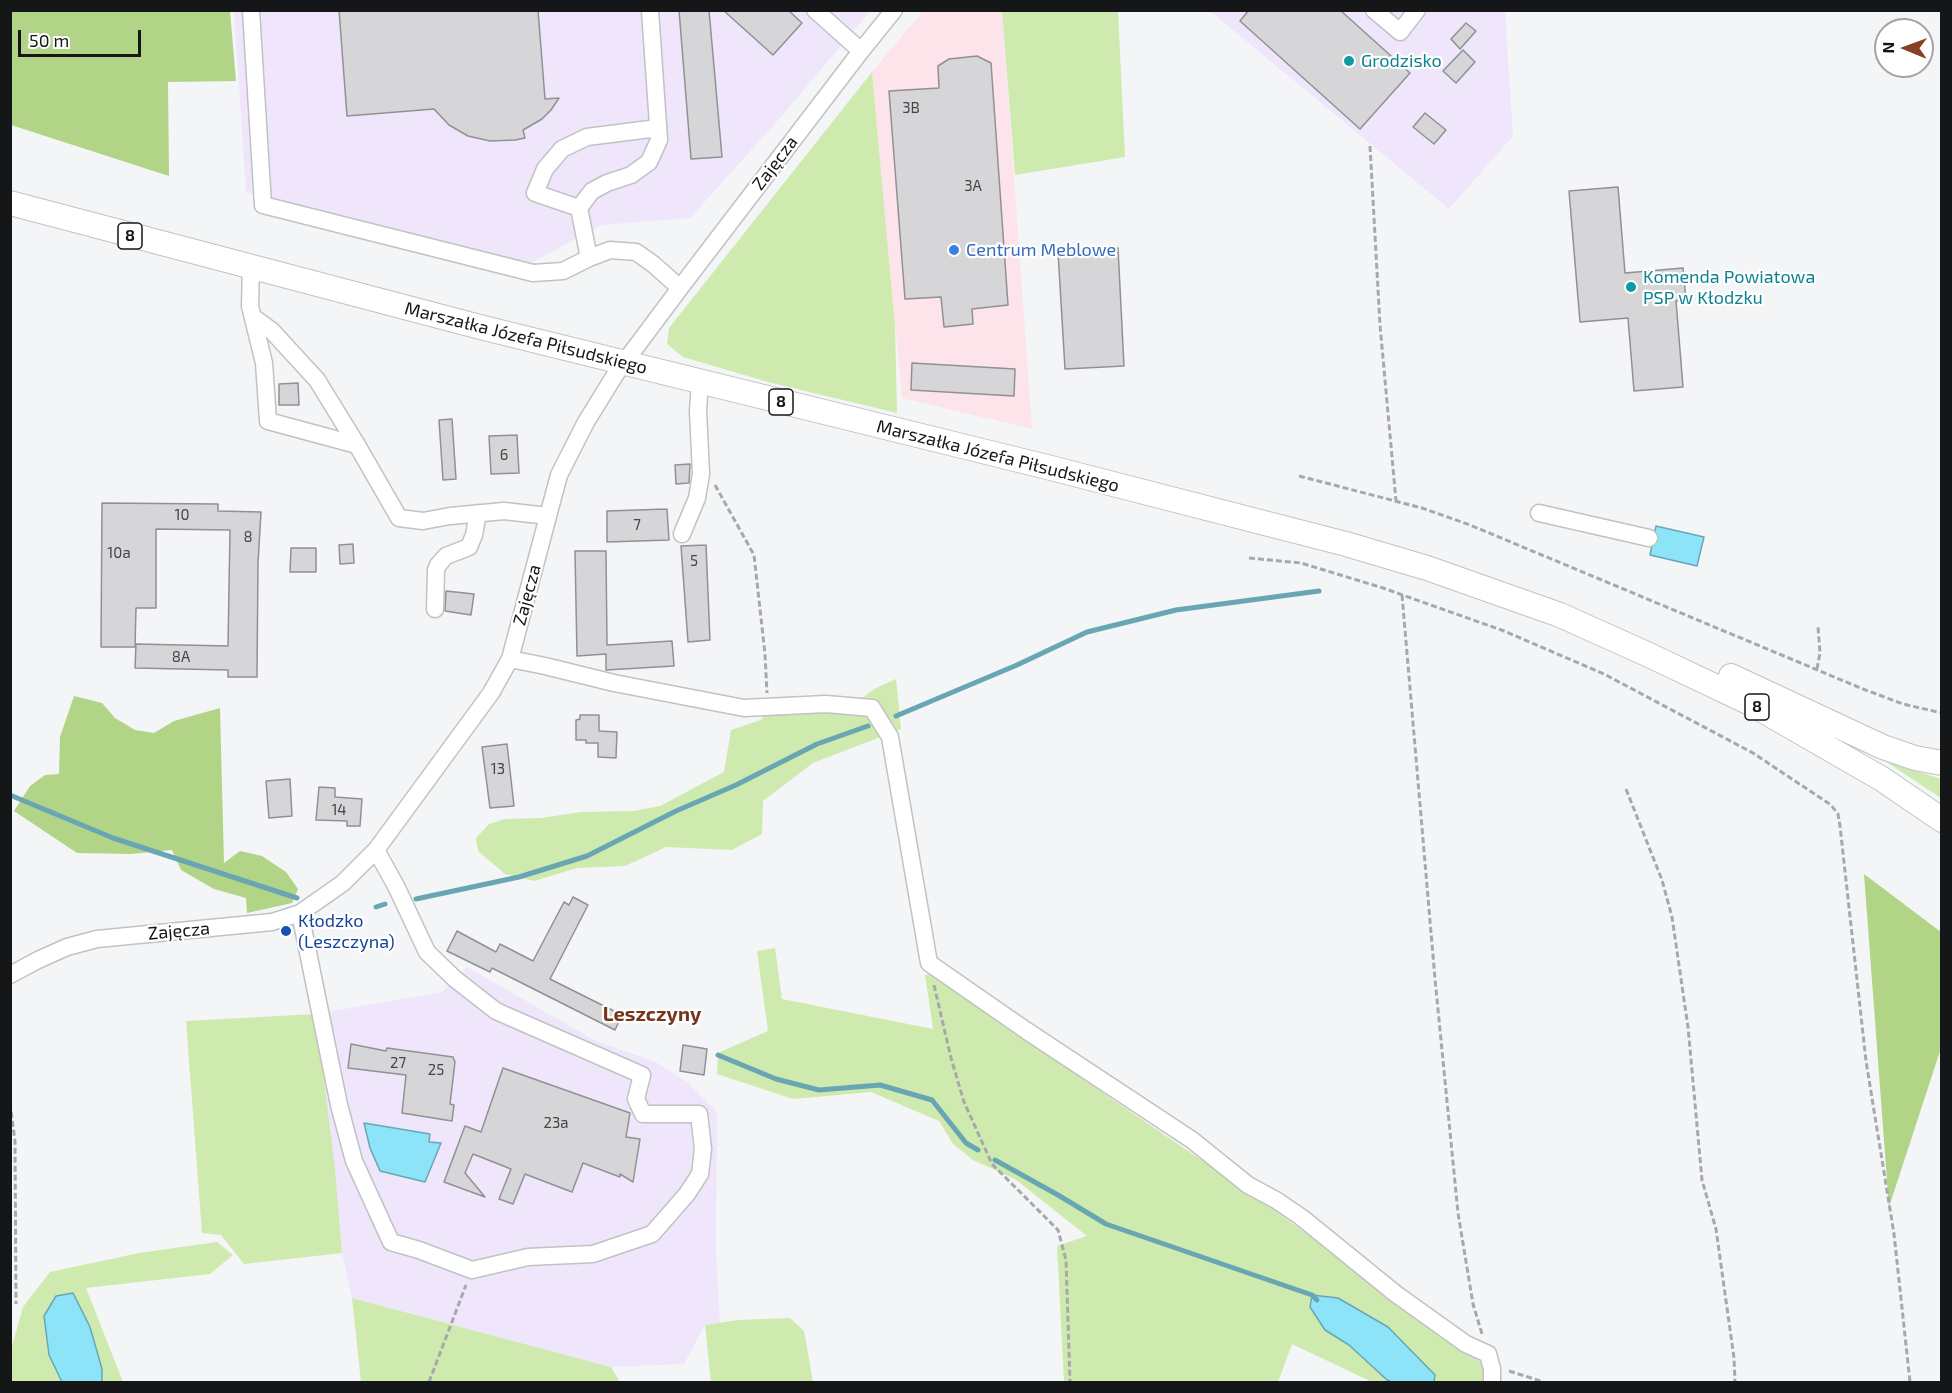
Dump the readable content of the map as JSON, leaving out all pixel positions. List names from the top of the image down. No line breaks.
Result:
{"streets":{"highway":["8","Marszałka Józefa Piłsudskiego"],"street":["Zajęcza"]},"crossings":[["Zajęcza","Marszałka Józefa Piłsudskiego"]],"districts":["Leszczyny"],"places":["Grodzisko","Centrum Meblowe","Komenda Powiatowa PSP w Kłodzku","Kłodzko (Leszczyna)"],"house_numbers":["3B","3A","6","10","7","8","10a","5","8A","13","14","27","25","23a"],"scale_bar":"50 m","north":"left"}
